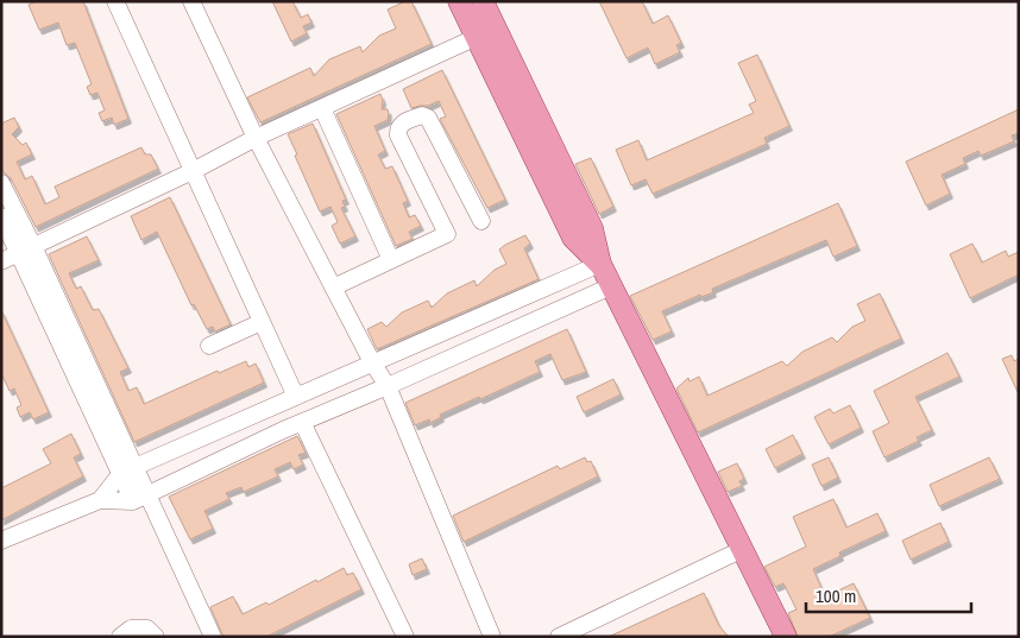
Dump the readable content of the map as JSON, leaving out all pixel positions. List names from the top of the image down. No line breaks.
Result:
{"scale_bar":"100 m"}
